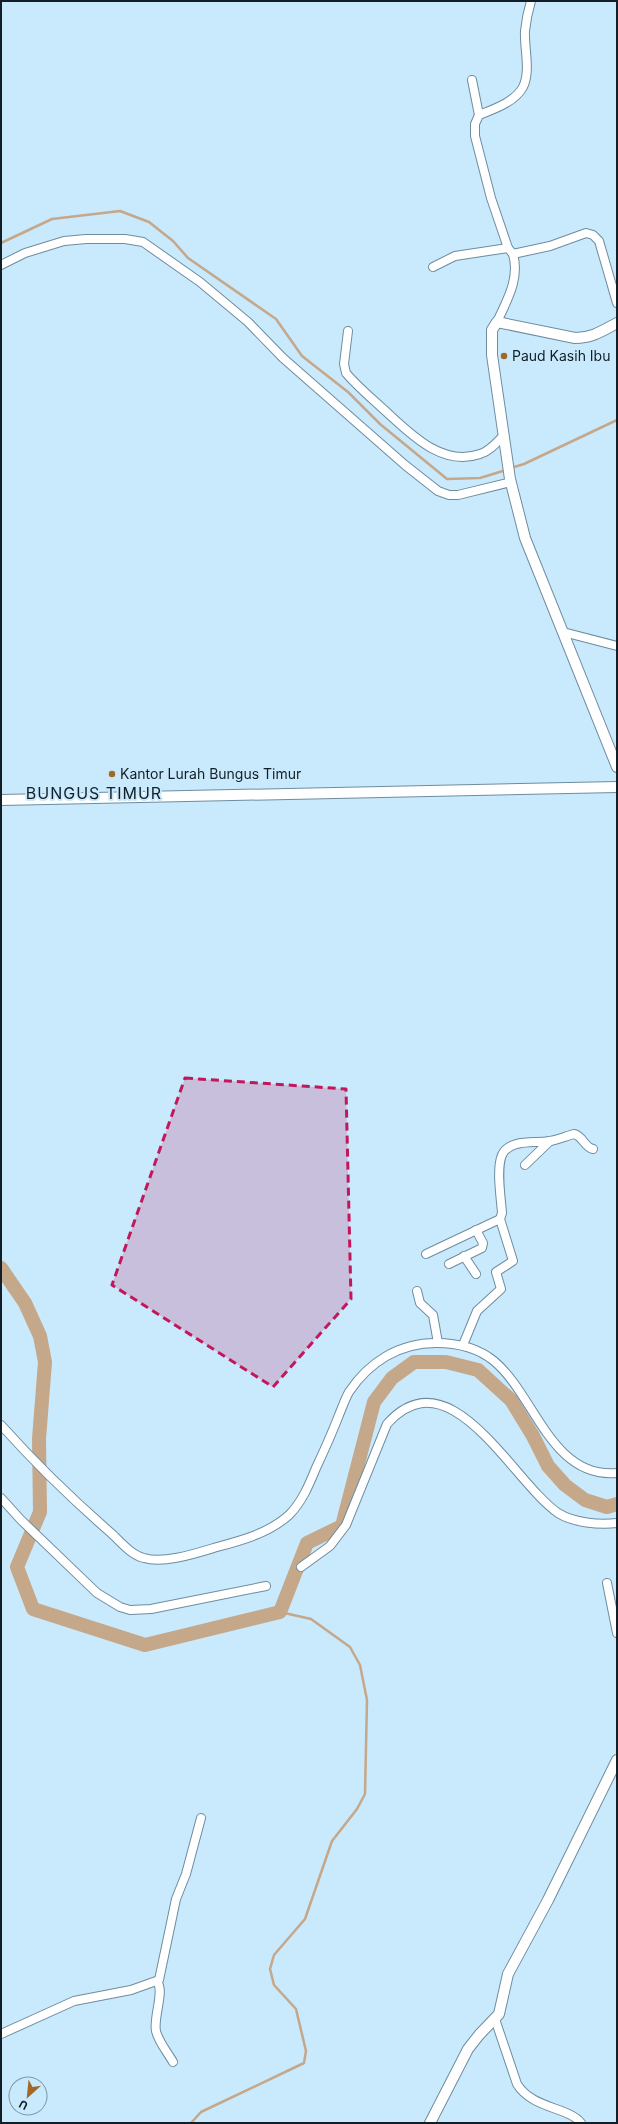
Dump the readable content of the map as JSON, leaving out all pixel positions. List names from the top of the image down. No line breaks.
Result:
{"districts":["BUNGUS TIMUR"],"places":["Paud Kasih Ibu","Kantor Lurah Bungus Timur"],"north":"bottom left"}
